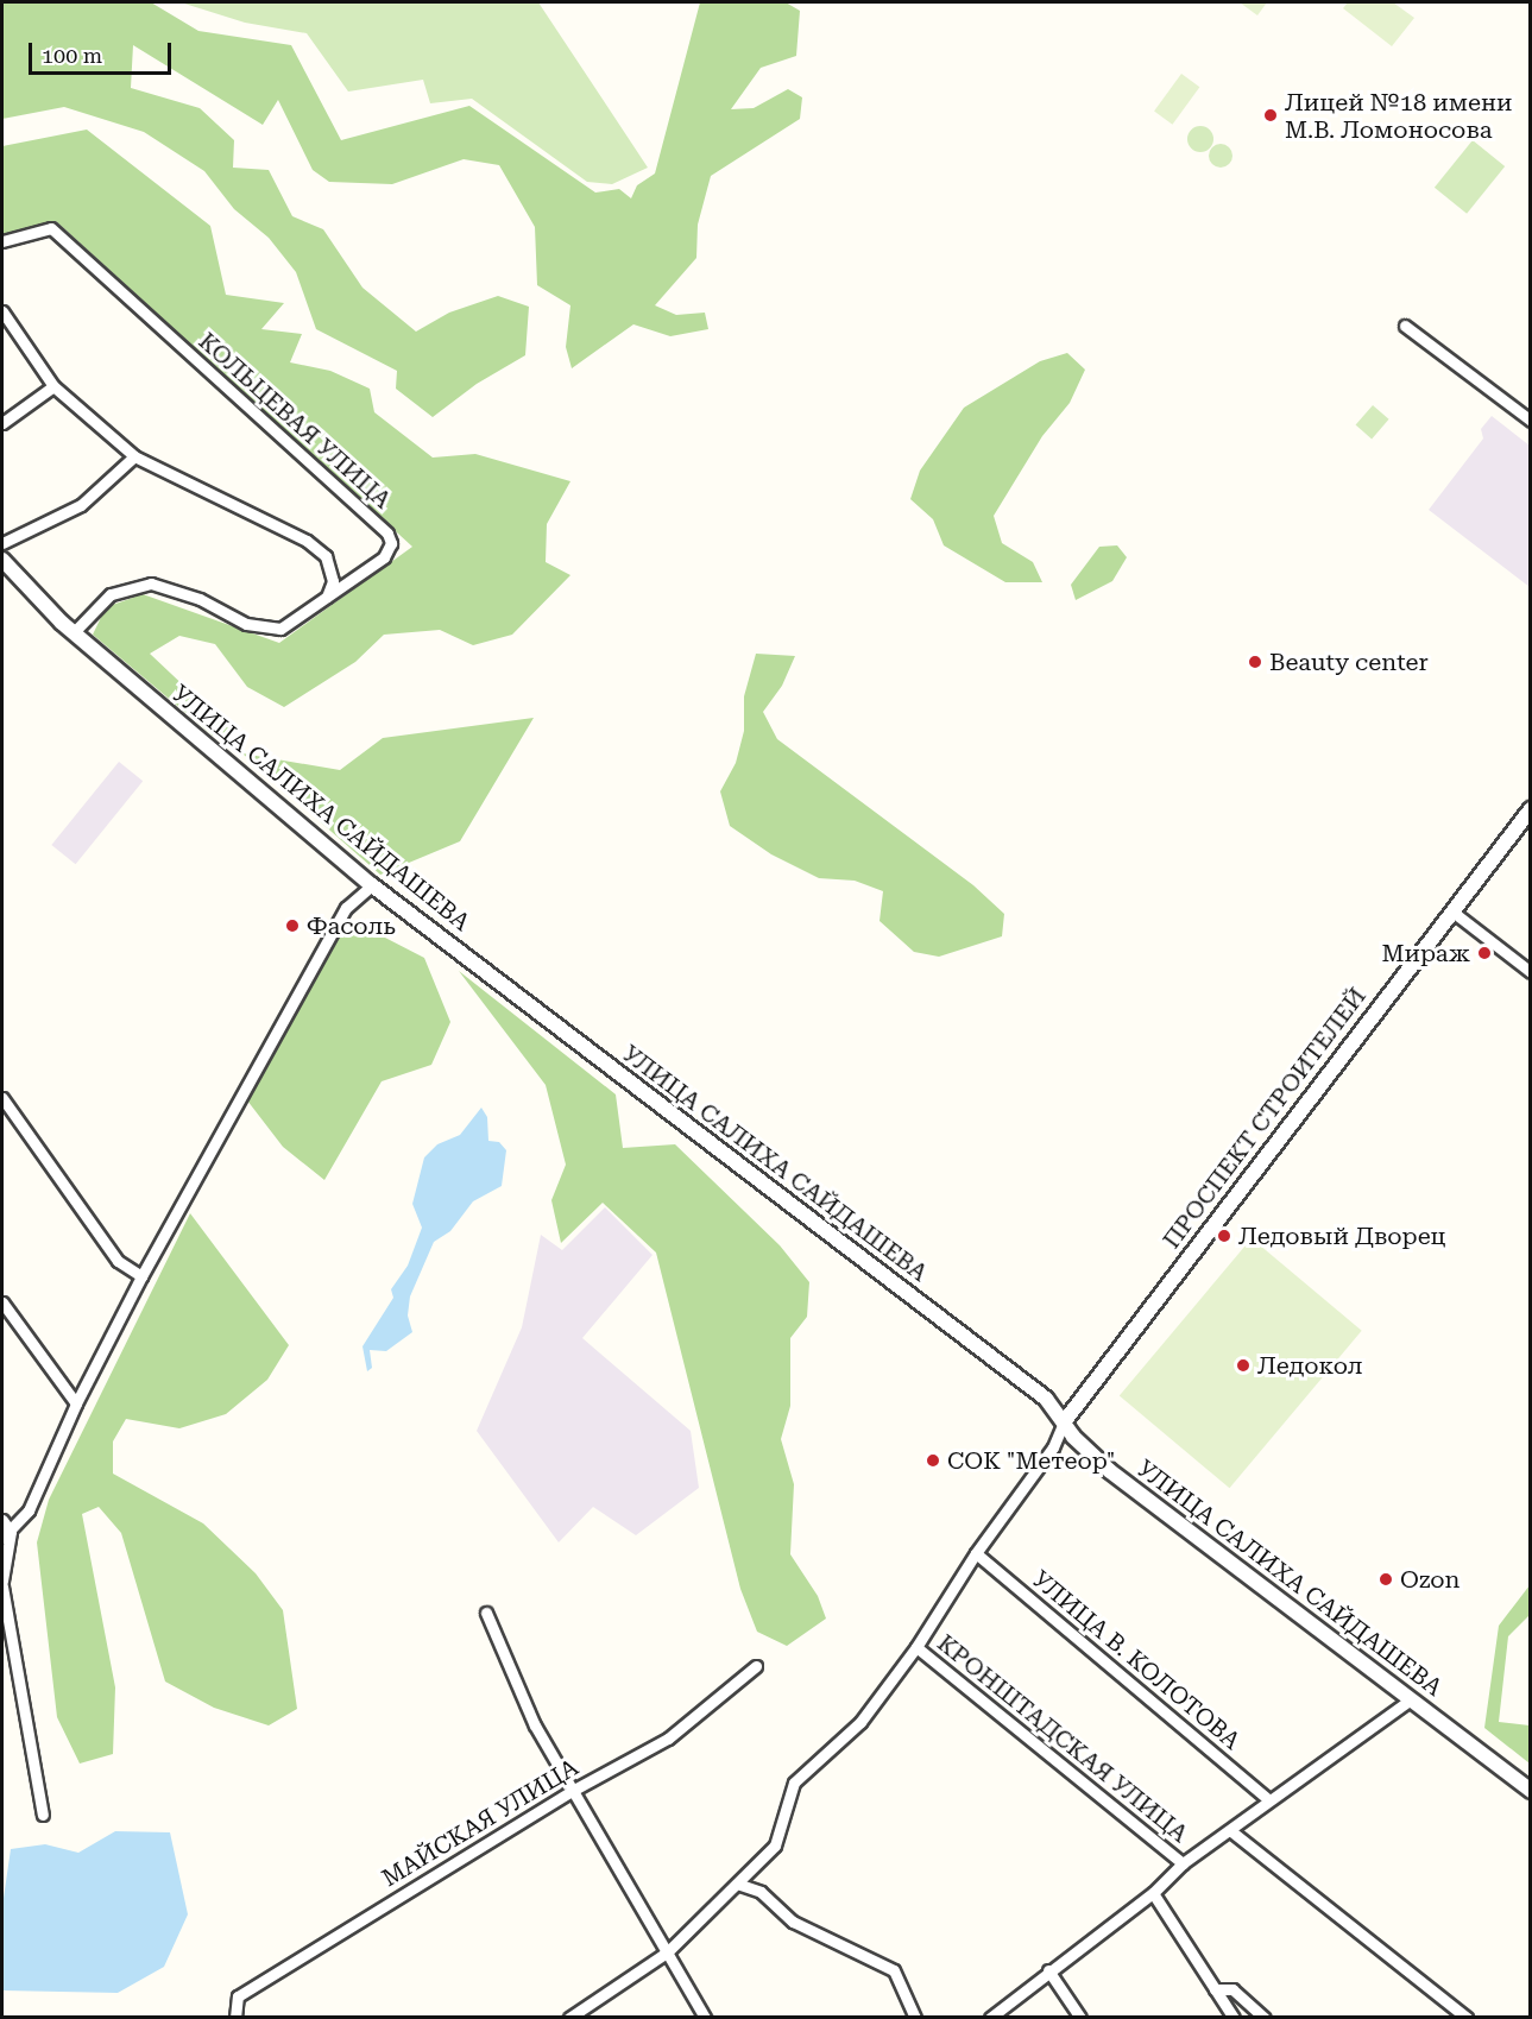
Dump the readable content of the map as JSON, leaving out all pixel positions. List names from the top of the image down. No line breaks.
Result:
{"streets":{"street":["КОЛЬЦЕВАЯ УЛИЦА","УЛИЦА САЛИХА САЙДАШЕВА","ПРОСПЕКТ СТРОИТЕЛЕЙ","УЛИЦА В. КОЛОТОВА","КРОНШТАДСКАЯ УЛИЦА","МАЙСКАЯ УЛИЦА"]},"crossings":[["КОЛЬЦЕВАЯ УЛИЦА","УЛИЦА САЛИХА САЙДАШЕВА"],["УЛИЦА САЛИХА САЙДАШЕВА","ПРОСПЕКТ СТРОИТЕЛЕЙ"]],"places":["Лицей №18 имени М.В. Ломоносова","Beauty center","Фасоль","Мираж","Ледовый Дворец","Ледокол","СОК \"Метеор\"","Ozon"],"scale_bar":"100 m"}
